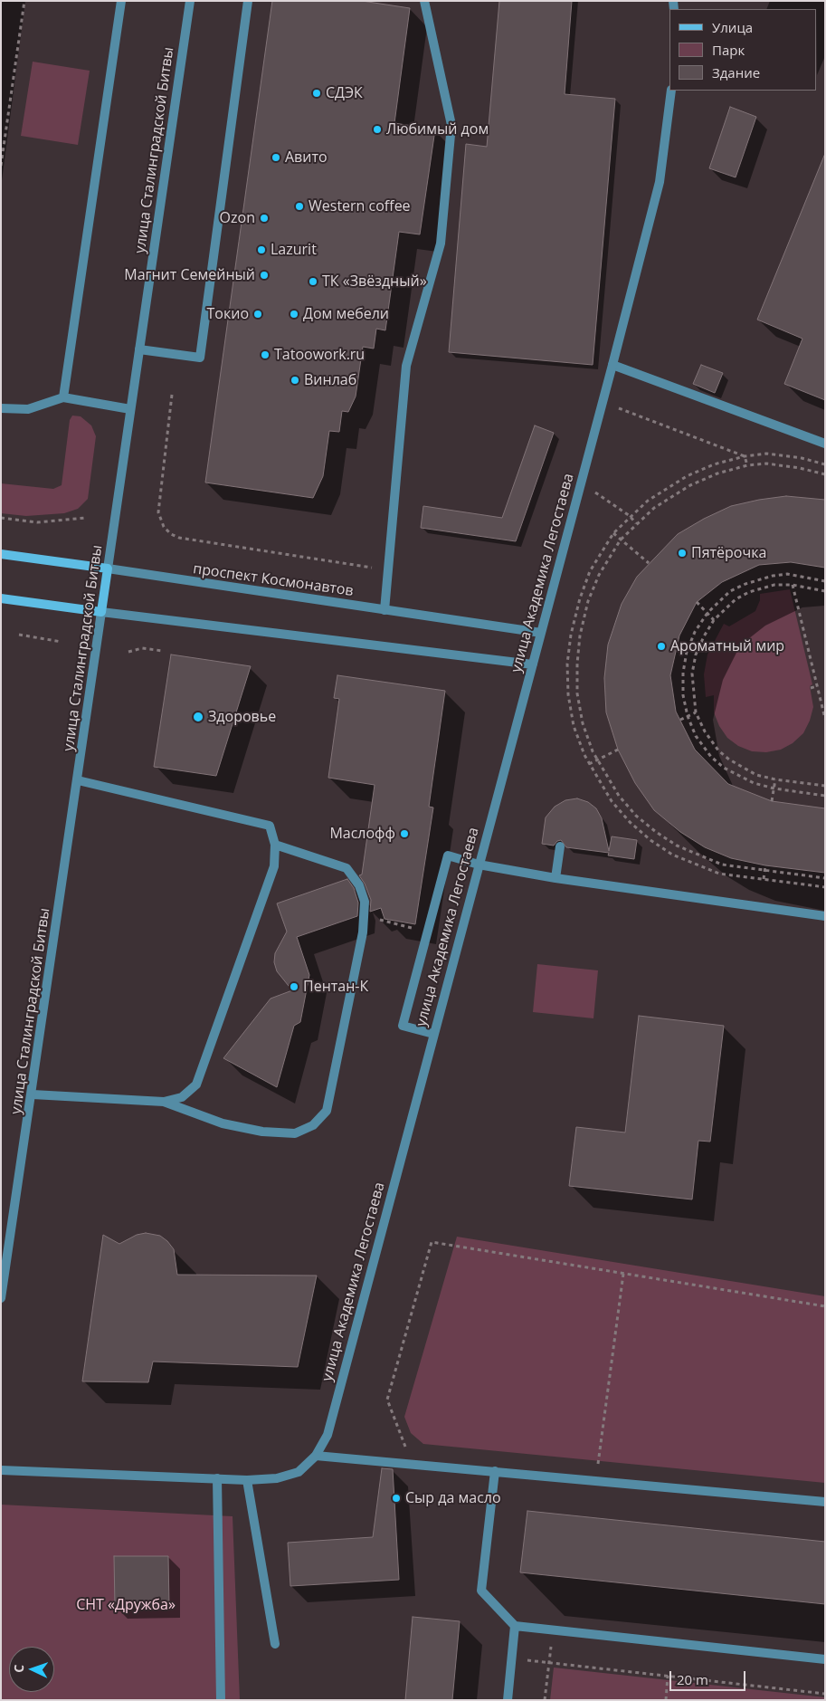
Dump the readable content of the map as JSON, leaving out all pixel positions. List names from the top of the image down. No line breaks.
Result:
{"streets":{"street":["улица Сталинградской Битвы","улица Академика Легостаева","проспект Космонавтов"]},"crossings":[["улица Сталинградской Битвы","проспект Космонавтов"],["улица Академика Легостаева","проспект Космонавтов"]],"parks":["СНТ «Дружба»"],"places":["СДЭК","Любимый дом","Авито","Western coffee","Ozon","Lazurit","Магнит Семейный","ТК «Звёздный»","Токио","Дом мебели","Tatoowork.ru","Винлаб","Пятёрочка","Ароматный мир","Здоровье","Маслофф","Пентан-К","Сыр да масло"],"legend":["Улица","Парк","Здание"],"scale_bar":"20 m","north":"left"}
